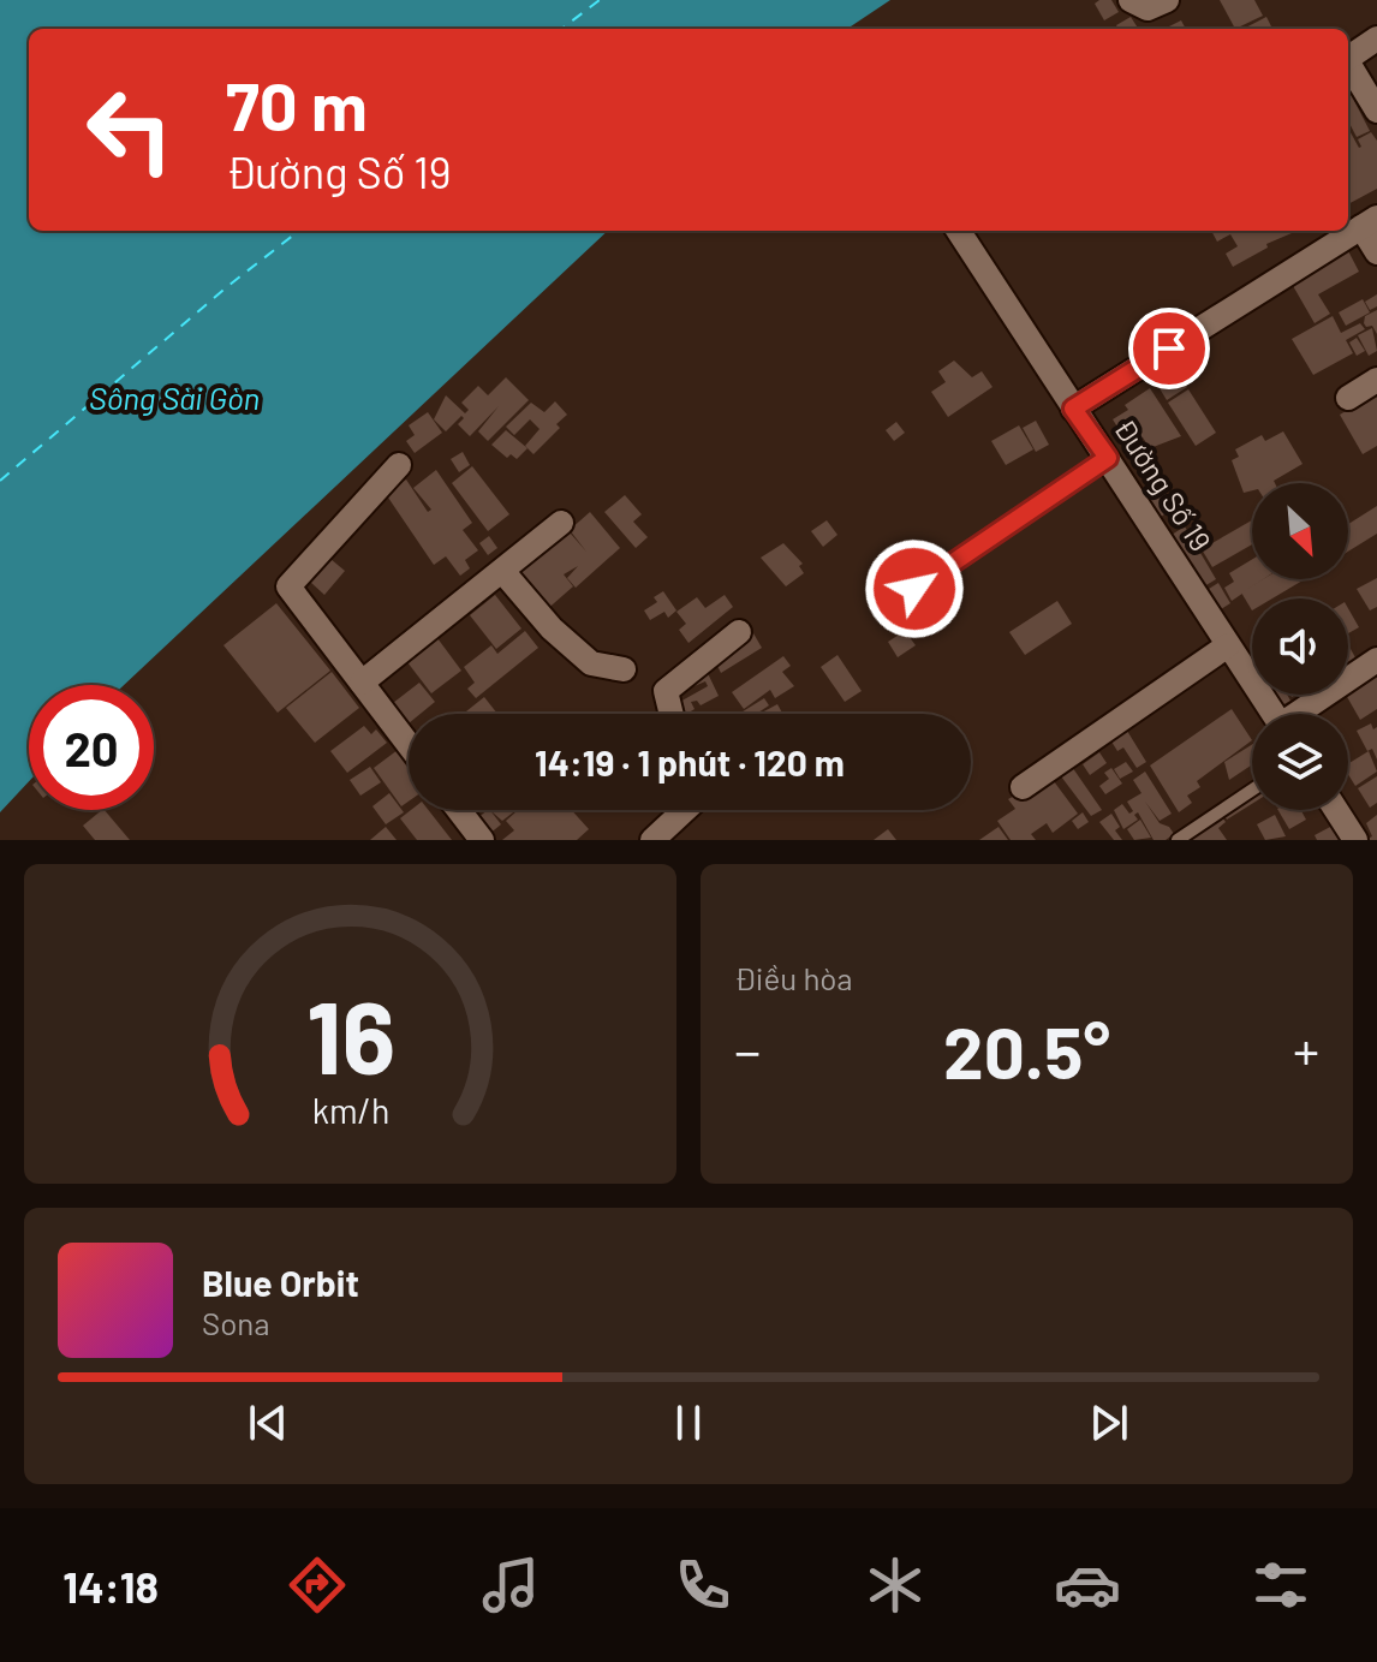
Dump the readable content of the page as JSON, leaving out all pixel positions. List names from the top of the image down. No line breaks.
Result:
{"streets":{"street":["Đường Số 19"]},"water":["Sông Sài Gòn"],"north":"bottom right","page":{"turn":["70 m","Đường Số 19"],"limit":"20","trip":"14:19 · 1 phút · 120 m","tile":"Điều hòa","heat":["−","20.5°","+"],"song":["Blue Orbit","Sona"],"tabs":"14:18","gauge":["16","km/h"]}}
